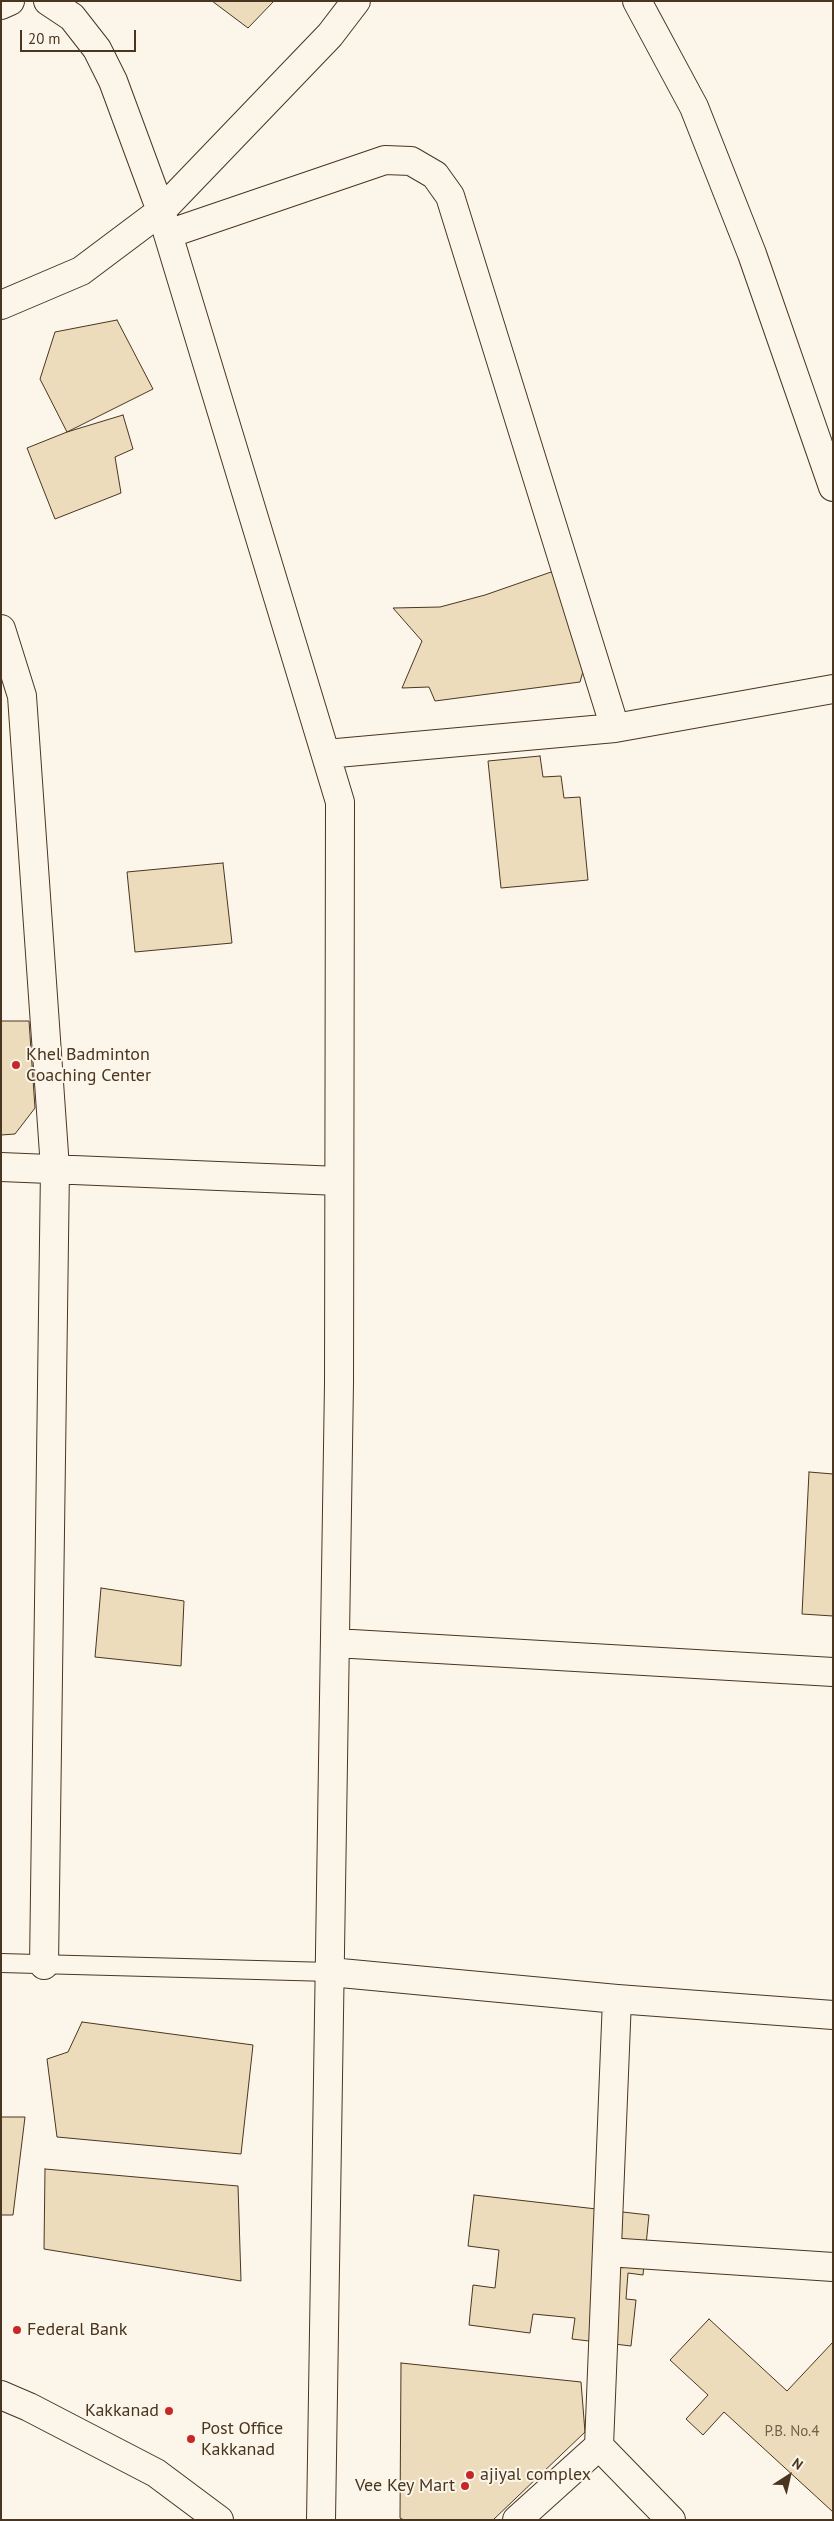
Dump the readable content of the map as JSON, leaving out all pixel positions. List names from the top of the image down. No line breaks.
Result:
{"places":["Khel Badminton Coaching Center","Federal Bank","Kakkanad","Post Office Kakkanad","ajiyal complex","Vee Key Mart"],"house_numbers":["P.B. No.4"],"scale_bar":"20 m","north":"top right"}
